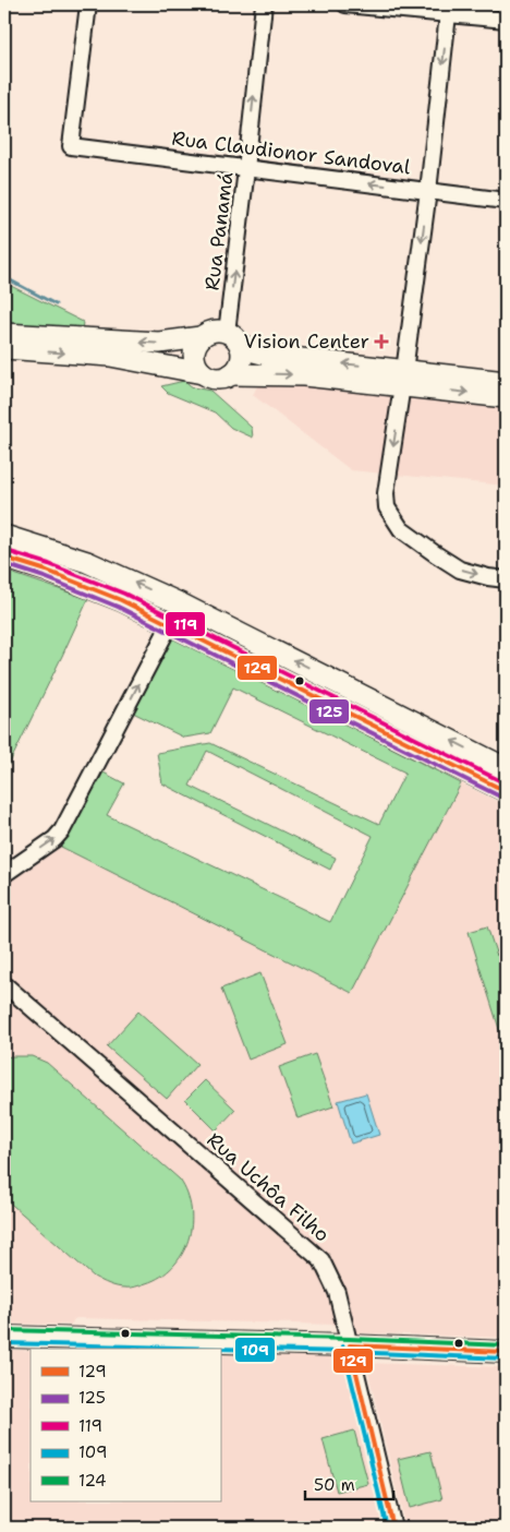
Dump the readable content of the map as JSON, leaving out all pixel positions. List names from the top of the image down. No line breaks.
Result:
{"streets":{"street":["Rua Claudionor Sandoval","Rua Panamá","Rua Uchôa Filho"]},"crossings":[["Rua Claudionor Sandoval","Rua Panamá"]],"one_way":["Rua Panamá"],"places":{"health":["Vision Center"]},"lines":["transit line 119","transit line 129","transit line 125","transit line 124","transit line 109"],"legend":["129","125","119","109","124"],"scale_bar":"50 m"}
